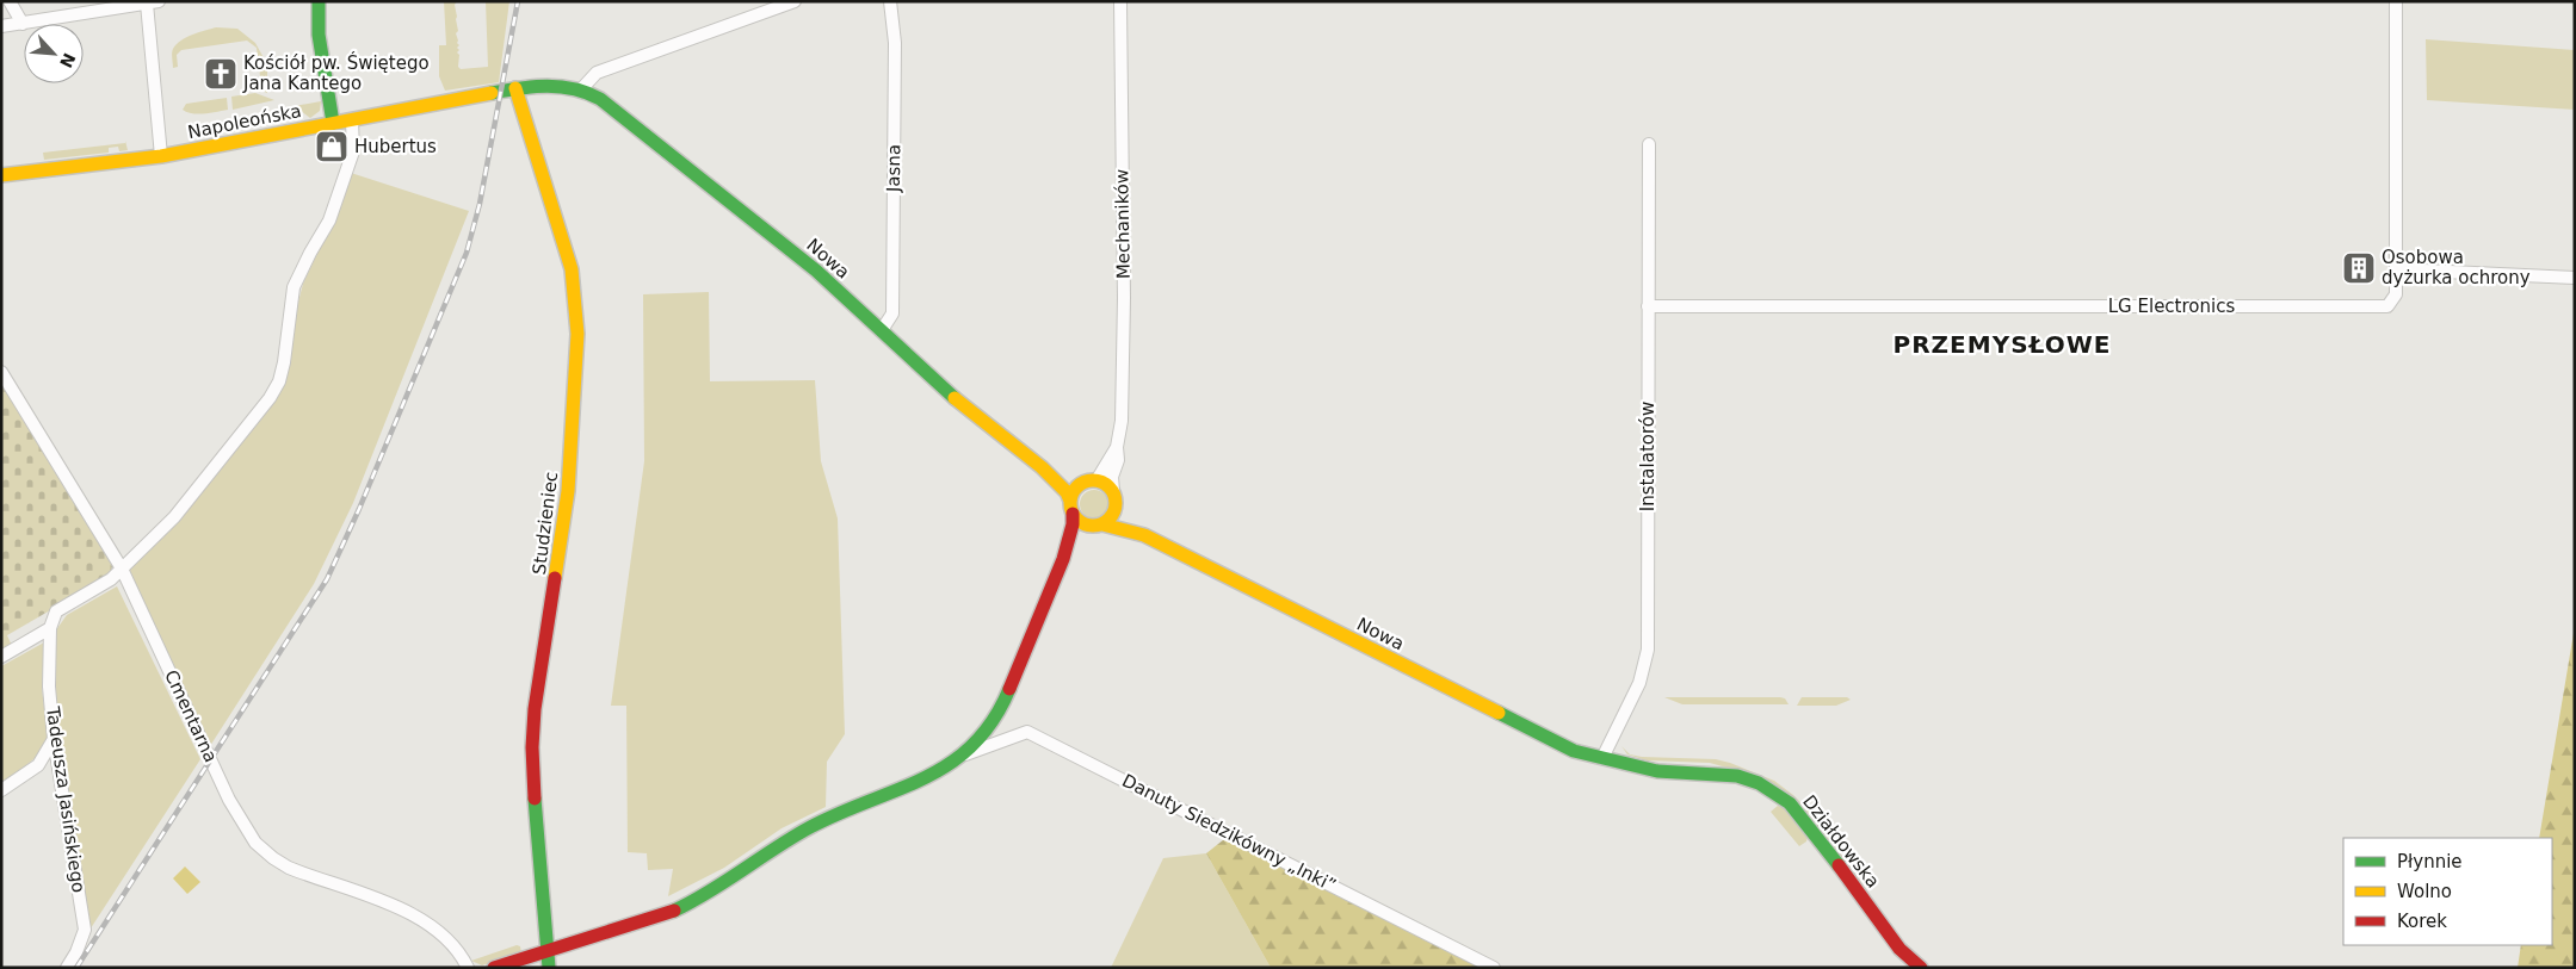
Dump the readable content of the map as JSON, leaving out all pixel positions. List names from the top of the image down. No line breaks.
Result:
{"streets":{"street":["Napoleońska","Jasna","Mechaników","Nowa","LG Electronics","Instalatorów","Studzieniec","Cmentarna","Tadeusza Jasińskiego","Danuty Siedzikówny „Inki”","Działdowska"]},"crossings":[["Napoleońska","Nowa"],["Napoleońska","Studzieniec"],["Jasna","Nowa"],["Mechaników","Nowa"],["Nowa","Instalatorów"],["Nowa","Działdowska"],["LG Electronics","Instalatorów"],["Instalatorów","Działdowska"]],"districts":["PRZEMYSŁOWE"],"places":{"church":["Kościół pw. Świętego Jana Kantego"],"shop":["Hubertus"],"building":["Osobowa dyżurka ochrony"]},"legend":["Płynnie","Wolno","Korek"],"north":"bottom right"}
